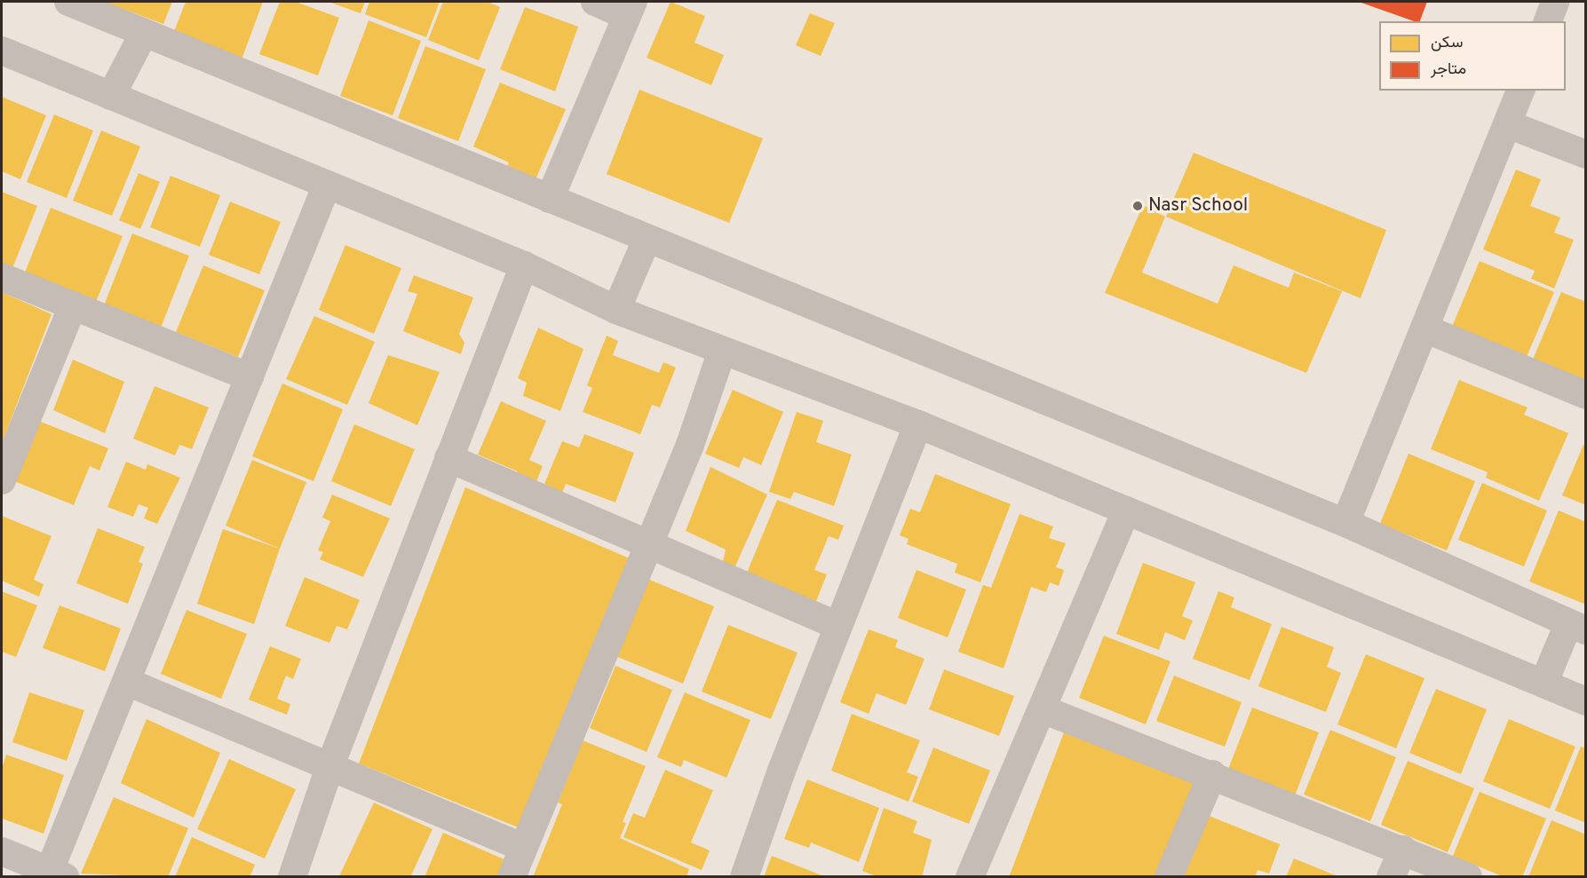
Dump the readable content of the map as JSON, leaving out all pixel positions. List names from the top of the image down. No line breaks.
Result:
{"places":["Nasr School"],"legend":["سكن","متاجر"]}
